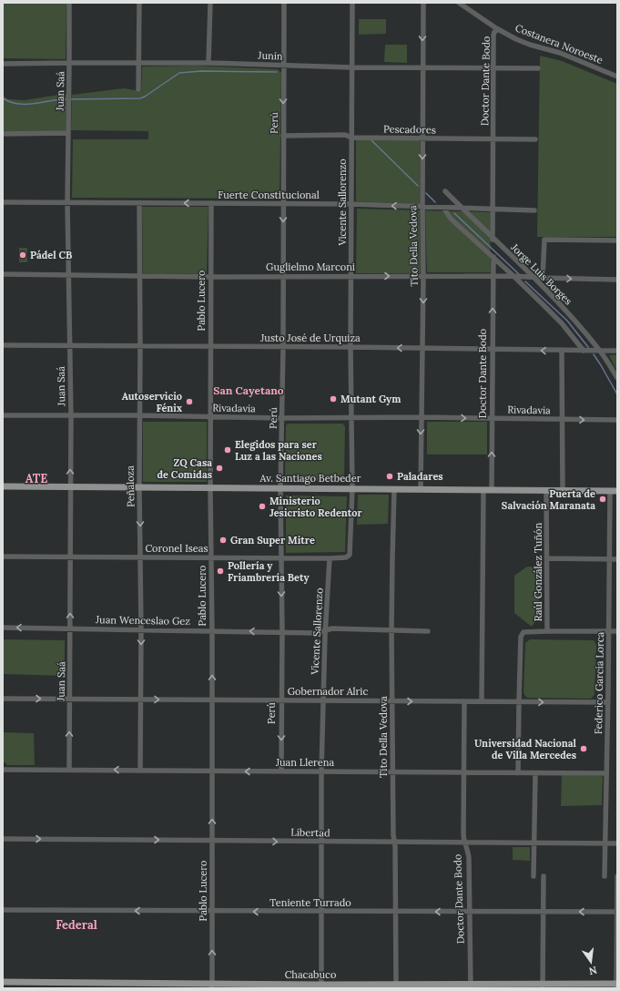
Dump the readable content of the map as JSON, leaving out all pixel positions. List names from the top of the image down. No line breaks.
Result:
{"streets":{"main road":["Av. Santiago Betbeder","Chacabuco"],"street":["Costanera Noroeste","Junín","Doctor Dante Bodo","Juan Saá","Perú","Pescadores","Fuerte Constitucional","Vicente Sallorenzo","Tito Della Vedova","Guglielmo Marconi","Jorge Luis Borges","Pablo Lucero","Justo José de Urquiza","Rivadavia","Peñaloza","Coronel Iseas","Raúl González Tuñón","Juan Wenceslao Gez","Federico García Lorca","Gobernador Alric","Juan Llerena","Libertad","Teniente Turrado"]},"crossings":[["Costanera Noroeste","Doctor Dante Bodo"],["Junín","Doctor Dante Bodo"],["Junín","Juan Saá"],["Junín","Perú"],["Junín","Vicente Sallorenzo"],["Junín","Tito Della Vedova"],["Doctor Dante Bodo","Pescadores"],["Doctor Dante Bodo","Fuerte Constitucional"],["Doctor Dante Bodo","Guglielmo Marconi"],["Doctor Dante Bodo","Jorge Luis Borges"],["Doctor Dante Bodo","Justo José de Urquiza"],["Doctor Dante Bodo","Rivadavia"],["Doctor Dante Bodo","Av. Santiago Betbeder"],["Doctor Dante Bodo","Gobernador Alric"],["Doctor Dante Bodo","Juan Llerena"],["Doctor Dante Bodo","Libertad"],["Doctor Dante Bodo","Teniente Turrado"],["Doctor Dante Bodo","Chacabuco"],["Juan Saá","Fuerte Constitucional"],["Juan Saá","Guglielmo Marconi"],["Juan Saá","Justo José de Urquiza"],["Juan Saá","Rivadavia"],["Juan Saá","Av. Santiago Betbeder"],["Juan Saá","Coronel Iseas"],["Juan Saá","Juan Wenceslao Gez"],["Juan Saá","Gobernador Alric"],["Juan Saá","Juan Llerena"],["Perú","Pescadores"],["Perú","Fuerte Constitucional"],["Perú","Guglielmo Marconi"],["Perú","Justo José de Urquiza"],["Perú","Rivadavia"],["Perú","Av. Santiago Betbeder"],["Perú","Coronel Iseas"],["Perú","Juan Wenceslao Gez"],["Perú","Gobernador Alric"],["Perú","Juan Llerena"],["Pescadores","Vicente Sallorenzo"],["Pescadores","Tito Della Vedova"],["Fuerte Constitucional","Vicente Sallorenzo"],["Fuerte Constitucional","Tito Della Vedova"],["Fuerte Constitucional","Jorge Luis Borges"],["Fuerte Constitucional","Pablo Lucero"],["Fuerte Constitucional","Peñaloza"],["Vicente Sallorenzo","Guglielmo Marconi"],["Vicente Sallorenzo","Justo José de Urquiza"],["Vicente Sallorenzo","Rivadavia"],["Vicente Sallorenzo","Av. Santiago Betbeder"],["Vicente Sallorenzo","Coronel Iseas"],["Vicente Sallorenzo","Juan Wenceslao Gez"],["Vicente Sallorenzo","Gobernador Alric"],["Vicente Sallorenzo","Juan Llerena"],["Vicente Sallorenzo","Libertad"],["Vicente Sallorenzo","Teniente Turrado"],["Vicente Sallorenzo","Chacabuco"],["Tito Della Vedova","Guglielmo Marconi"],["Tito Della Vedova","Justo José de Urquiza"],["Tito Della Vedova","Rivadavia"],["Tito Della Vedova","Av. Santiago Betbeder"],["Tito Della Vedova","Juan Wenceslao Gez"],["Tito Della Vedova","Gobernador Alric"],["Tito Della Vedova","Juan Llerena"],["Tito Della Vedova","Libertad"],["Tito Della Vedova","Teniente Turrado"],["Tito Della Vedova","Chacabuco"],["Guglielmo Marconi","Jorge Luis Borges"],["Guglielmo Marconi","Pablo Lucero"],["Guglielmo Marconi","Peñaloza"],["Jorge Luis Borges","Justo José de Urquiza"],["Pablo Lucero","Justo José de Urquiza"],["Pablo Lucero","Rivadavia"],["Pablo Lucero","Av. Santiago Betbeder"],["Pablo Lucero","Coronel Iseas"],["Pablo Lucero","Juan Wenceslao Gez"],["Pablo Lucero","Gobernador Alric"],["Pablo Lucero","Juan Llerena"],["Pablo Lucero","Libertad"],["Pablo Lucero","Teniente Turrado"],["Pablo Lucero","Chacabuco"],["Justo José de Urquiza","Peñaloza"],["Rivadavia","Peñaloza"],["Av. Santiago Betbeder","Peñaloza"],["Av. Santiago Betbeder","Raúl González Tuñón"],["Av. Santiago Betbeder","Federico García Lorca"],["Peñaloza","Coronel Iseas"],["Peñaloza","Juan Wenceslao Gez"],["Peñaloza","Gobernador Alric"],["Peñaloza","Juan Llerena"],["Raúl González Tuñón","Gobernador Alric"],["Raúl González Tuñón","Juan Llerena"],["Federico García Lorca","Gobernador Alric"],["Federico García Lorca","Juan Llerena"],["Federico García Lorca","Libertad"]],"one_way":["Perú","Gobernador Alric","Libertad","Teniente Turrado"],"districts":["San Cayetano","ATE","Federal"],"places":["Pádel CB","Mutant Gym","Autoservicio Fénix","Elegidos para ser Luz a las Naciones","ZQ Casa de Comidas","Paladares","Puerta de Salvación Maranata","Ministerio Jesicristo Redentor","Gran Super Mitre","Pollería y Friambrería Bety","Universidad Nacional de Villa Mercedes"],"north":"bottom"}
